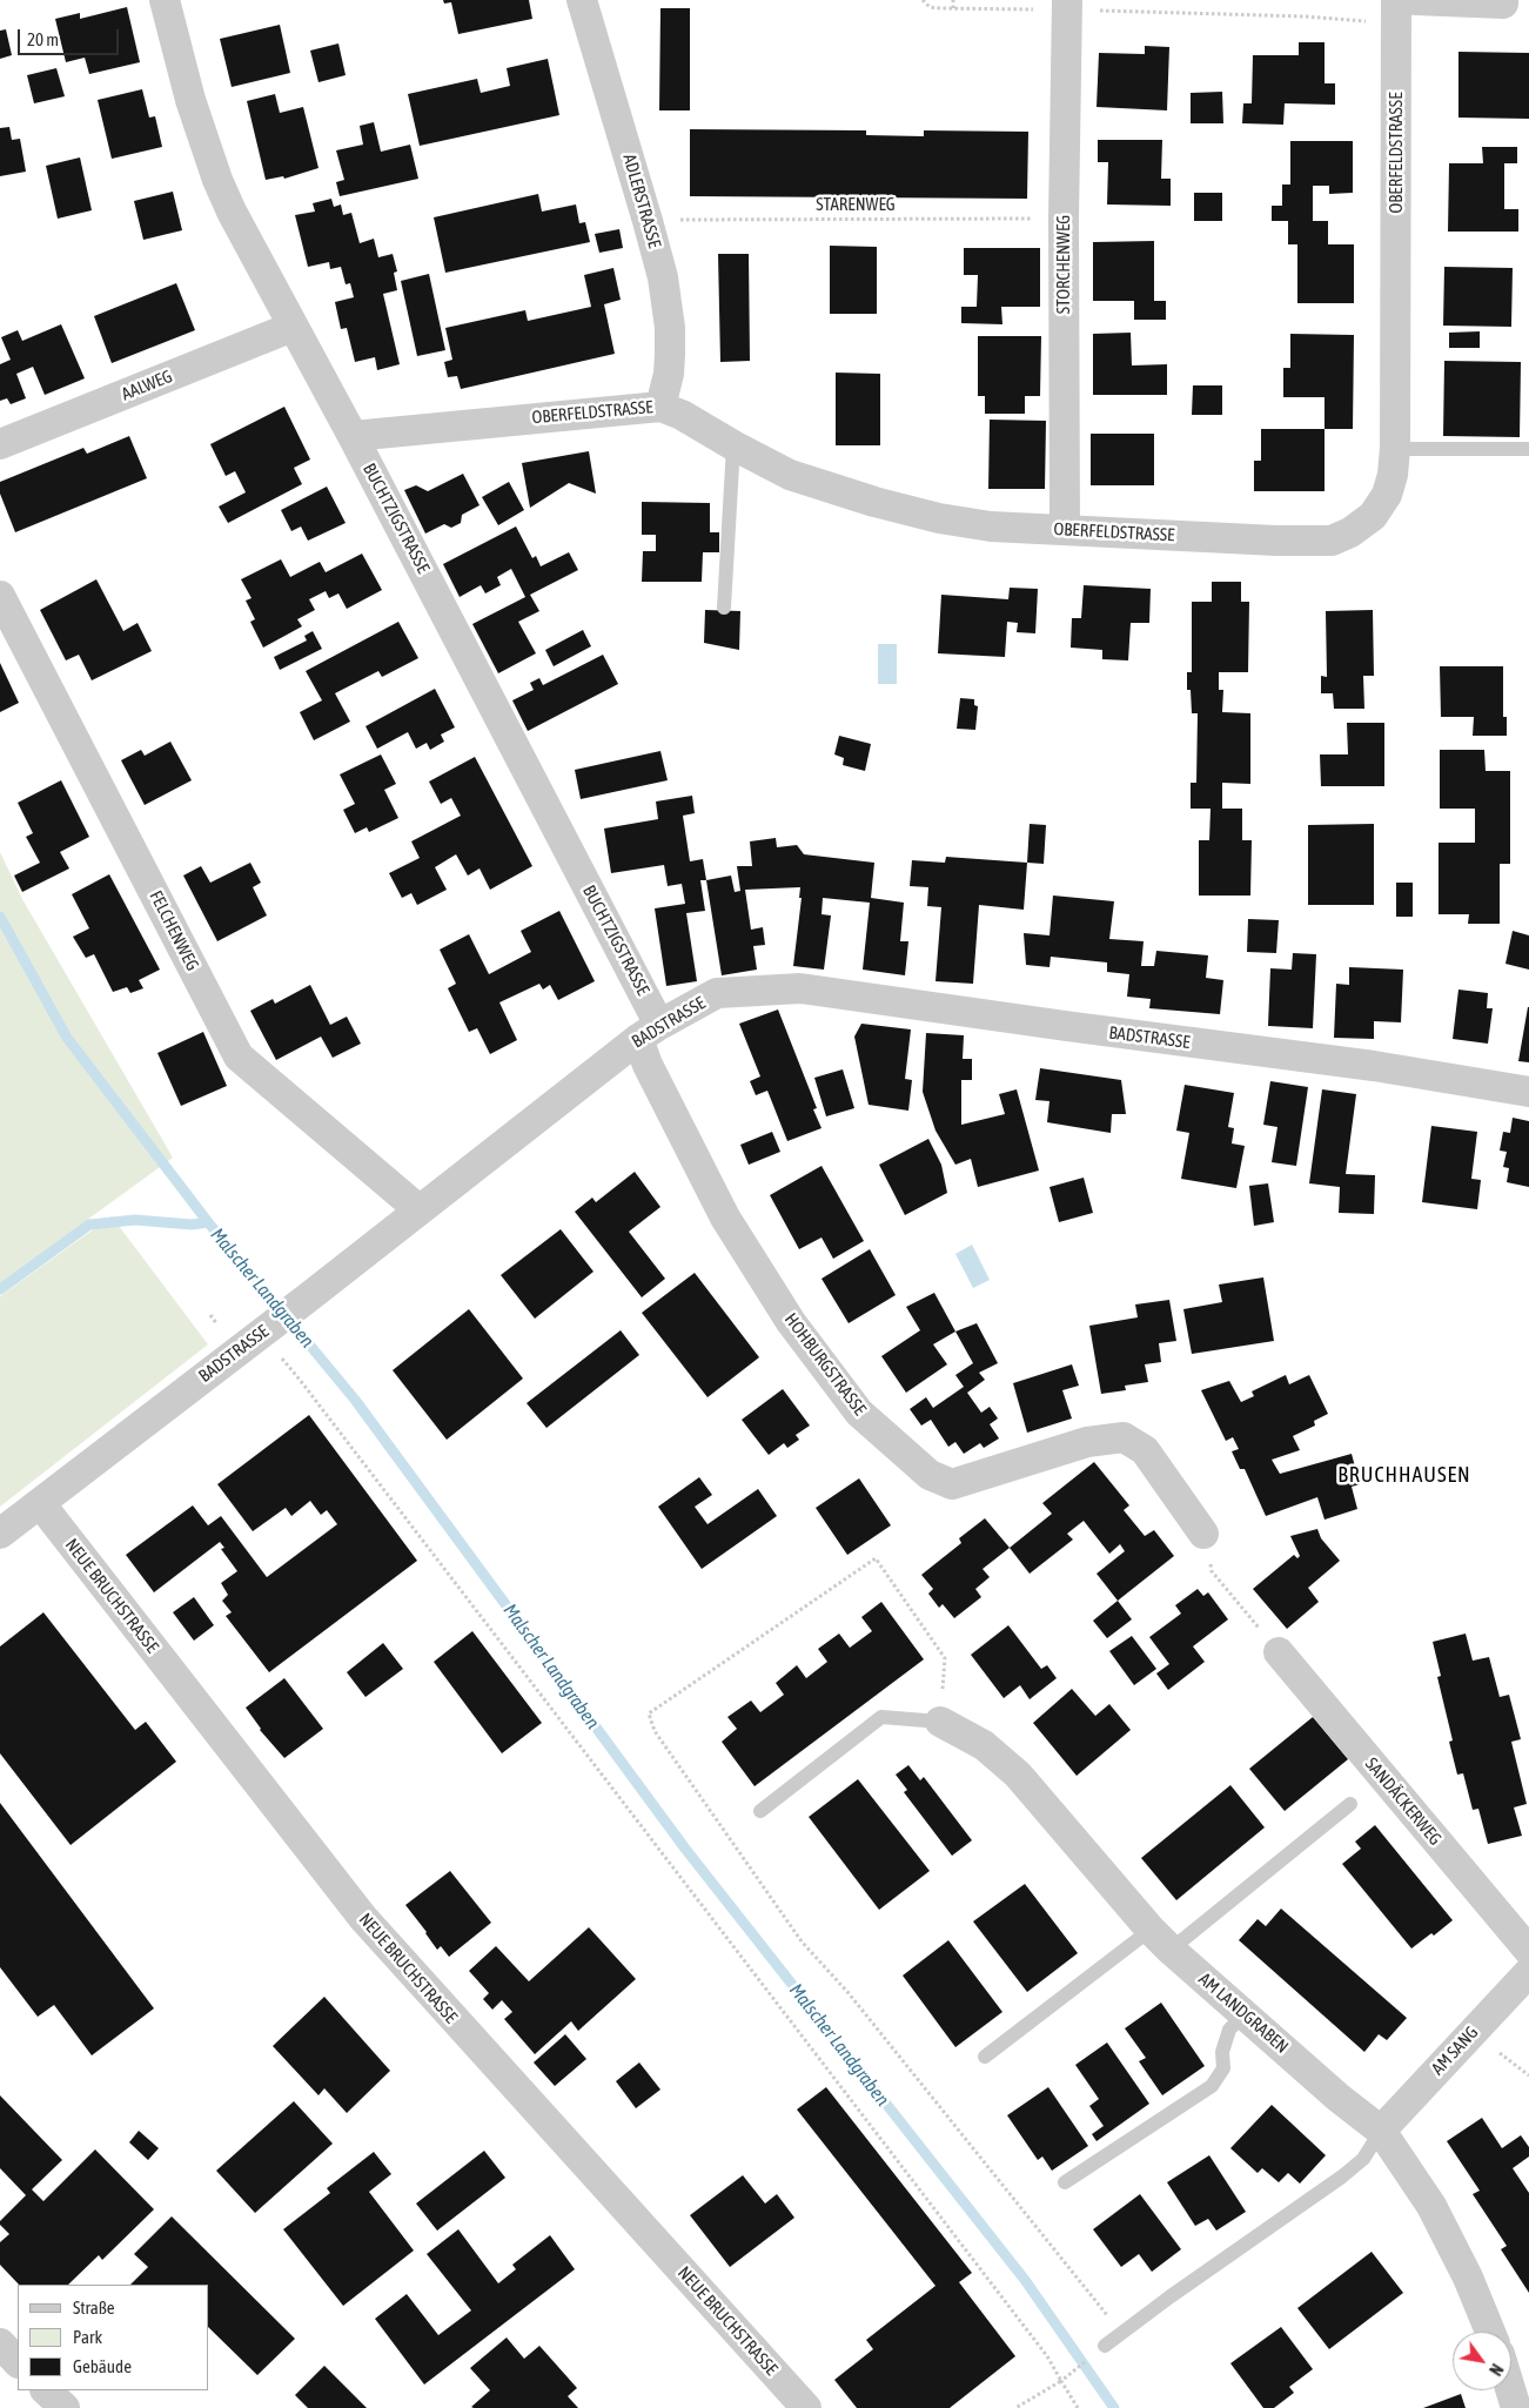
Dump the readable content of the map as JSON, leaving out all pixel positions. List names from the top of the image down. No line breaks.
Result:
{"streets":{"street":["OBERFELDSTRASSE","ADLERSTRASSE","STORCHENWEG","AALWEG","BUCHTZIGSTRASSE","FELCHENWEG","BADSTRASSE","HOHBURGSTRASSE","NEUE BRUCHSTRASSE","SANDÄCKERWEG","AM LANDGRABEN","AM SANG"],"path":["STARENWEG"]},"crossings":[["OBERFELDSTRASSE","ADLERSTRASSE"],["OBERFELDSTRASSE","STORCHENWEG"],["OBERFELDSTRASSE","BUCHTZIGSTRASSE"],["ADLERSTRASSE","STARENWEG"],["STARENWEG","STORCHENWEG"],["AALWEG","BUCHTZIGSTRASSE"],["BUCHTZIGSTRASSE","BADSTRASSE"],["BUCHTZIGSTRASSE","HOHBURGSTRASSE"],["FELCHENWEG","BADSTRASSE"],["BADSTRASSE","HOHBURGSTRASSE"],["BADSTRASSE","NEUE BRUCHSTRASSE"],["AM LANDGRABEN","AM SANG"]],"districts":["BRUCHHAUSEN"],"water":["Malscher Landgraben"],"legend":["Straße","Park","Gebäude"],"scale_bar":"20 m","north":"bottom right"}
